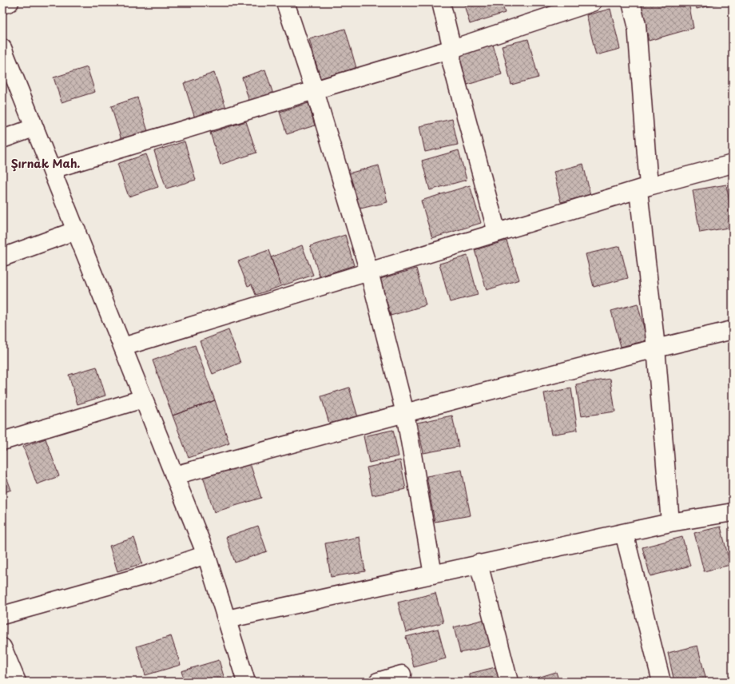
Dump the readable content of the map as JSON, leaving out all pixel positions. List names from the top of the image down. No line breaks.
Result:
{"districts":["Şırnak Mah."]}
